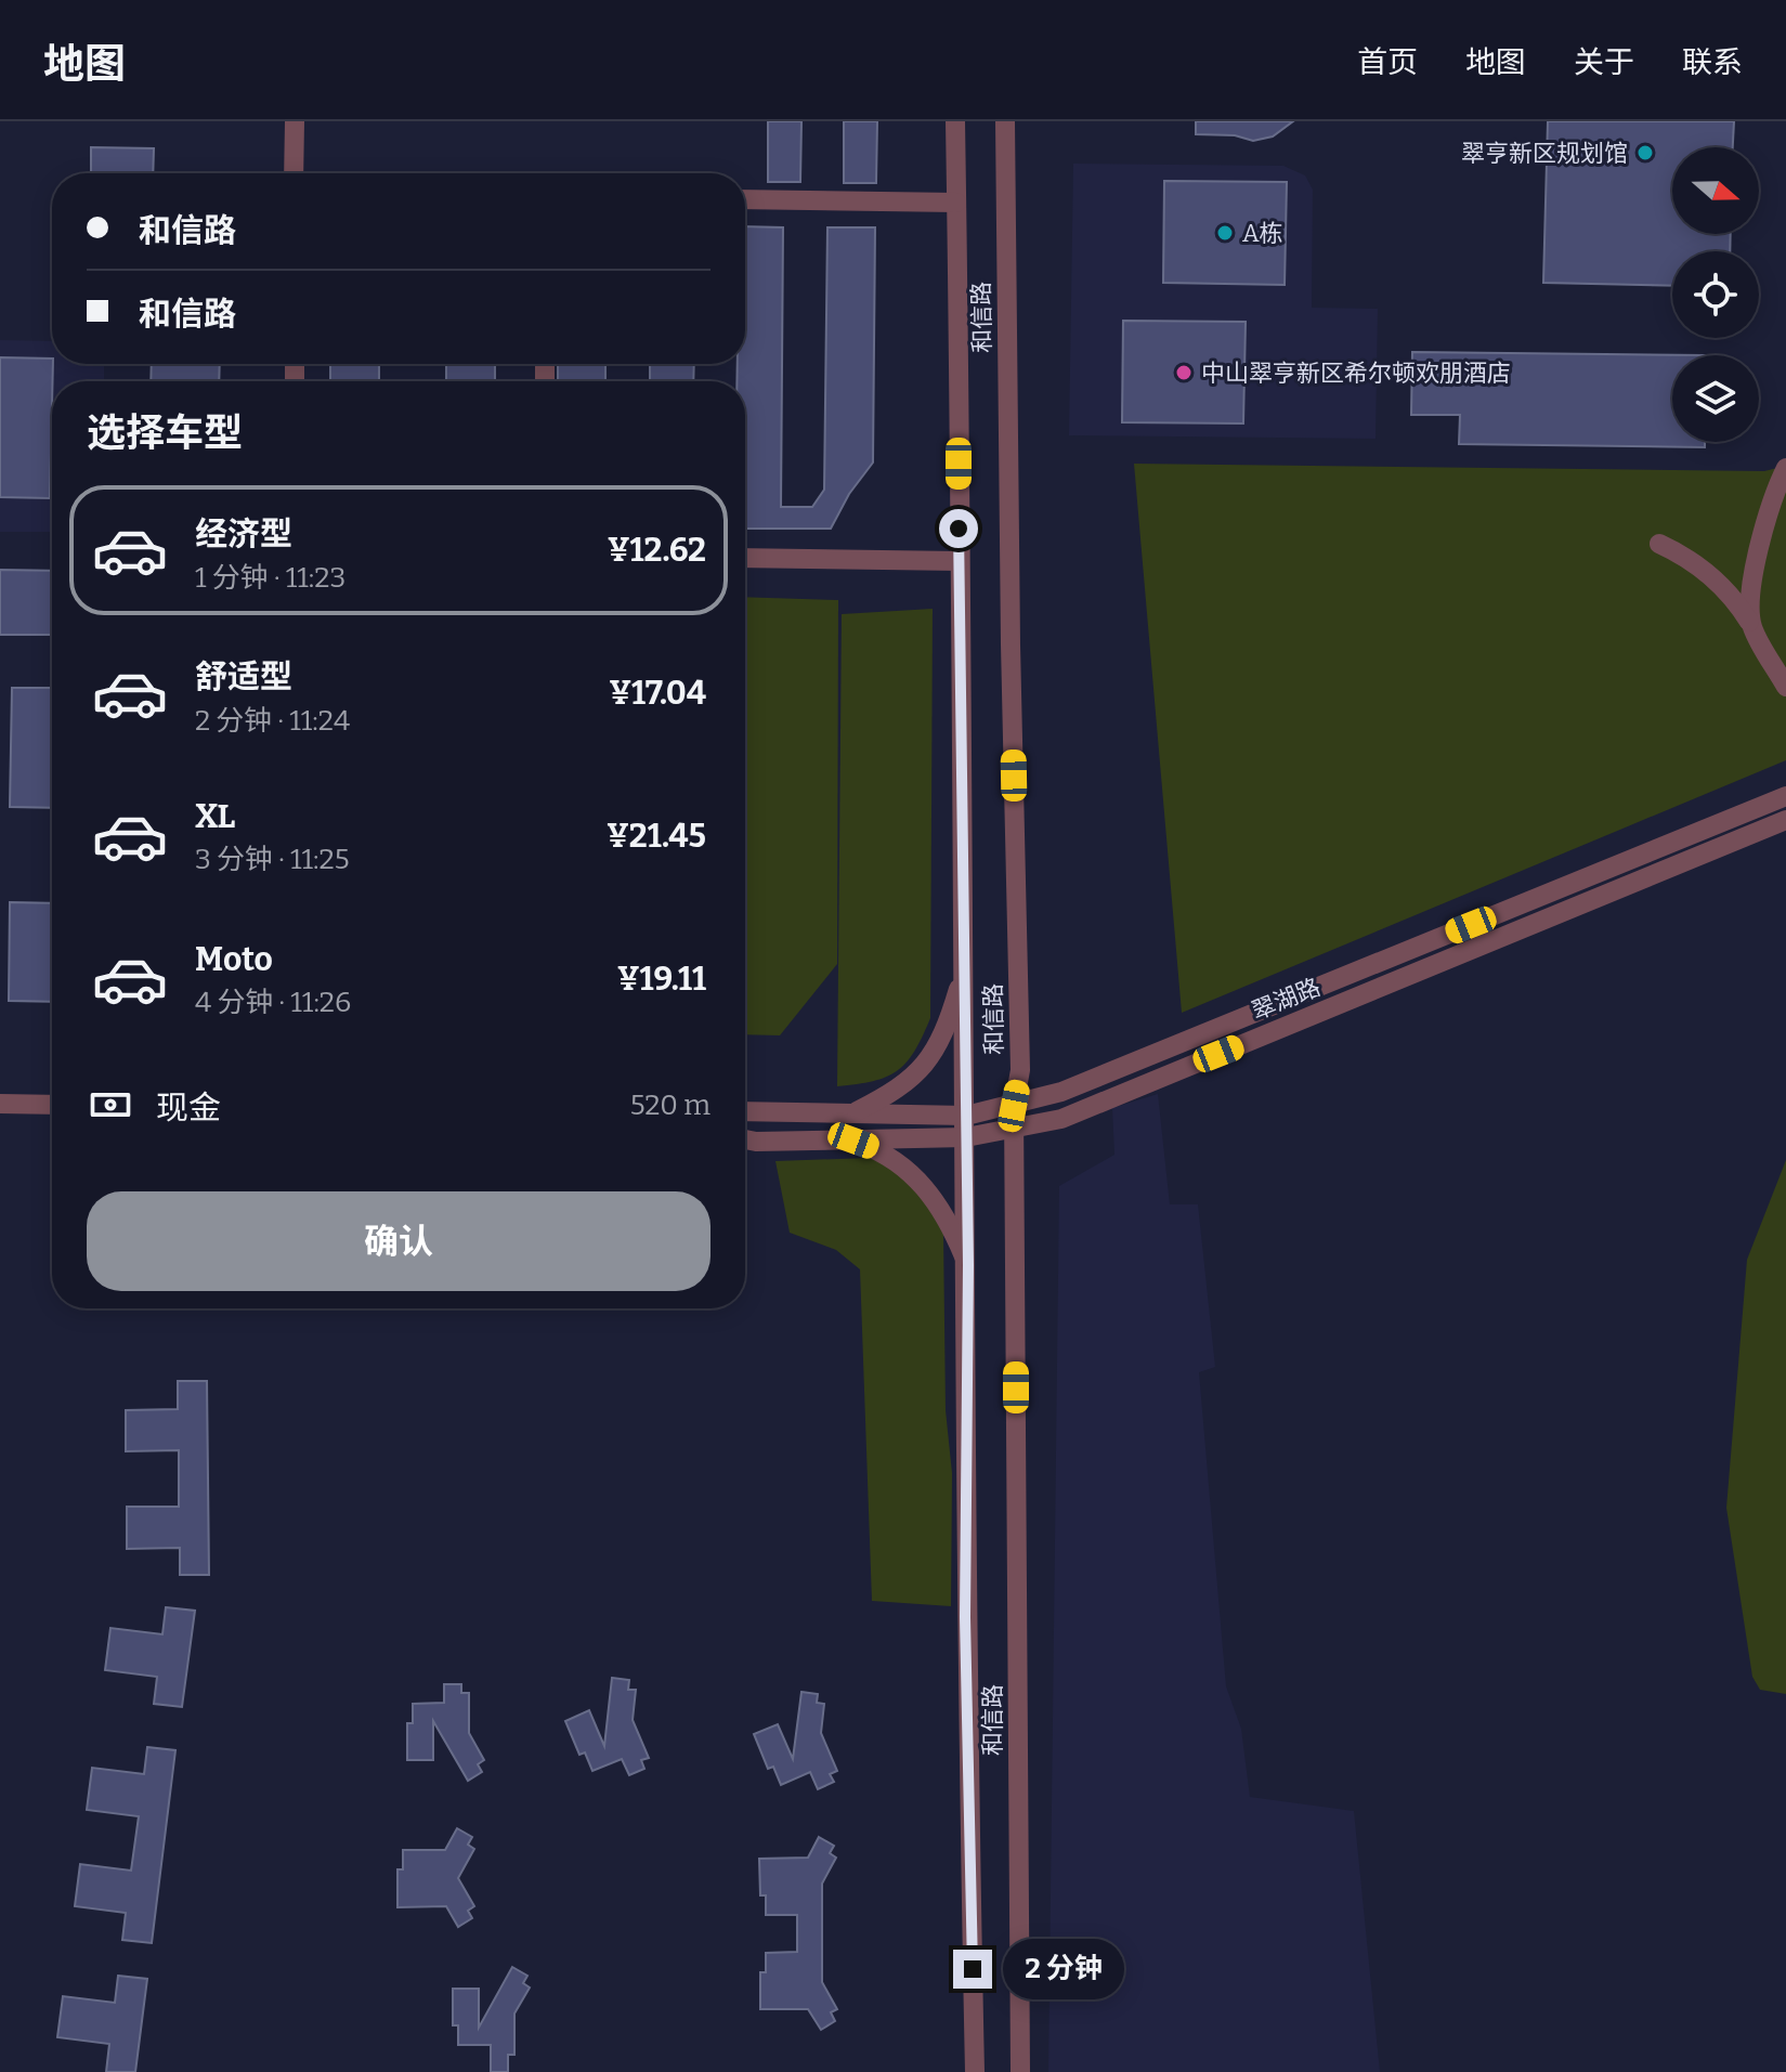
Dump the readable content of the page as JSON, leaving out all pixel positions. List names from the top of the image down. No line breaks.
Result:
{"streets":{"street":["和信路","翠湖路"]},"crossings":[["和信路","翠湖路"]],"places":["翠亨新区规划馆","A栋","中山翠亨新区希尔顿欢朋酒店"],"north":"right","page":{"header":"地图","nav":["首页","地图","关于","联系"],"banner":["和信路","和信路"],"heading":"选择车型","list":[{"name":"经济型","note":"1 分钟 · 11:23","value":"¥12.62"},{"name":"舒适型","note":"2 分钟 · 11:24","value":"¥17.04"},{"name":"XL","note":"3 分钟 · 11:25","value":"¥21.45"},{"name":"Moto","note":"4 分钟 · 11:26","value":"¥19.11"}],"pay":["现金","520 m"],"buttons":"确认","bubble":"2 分钟"}}
